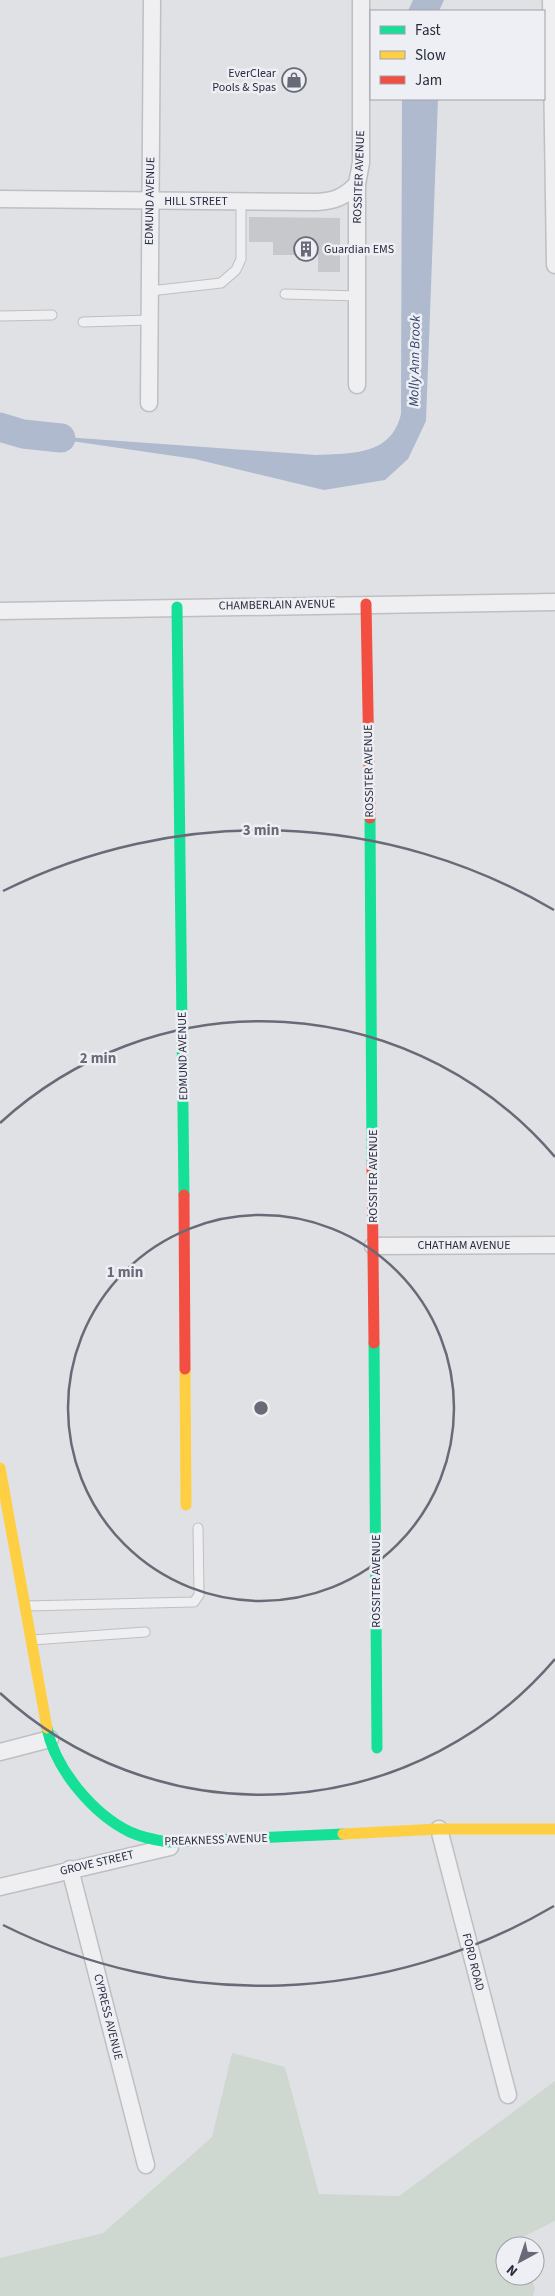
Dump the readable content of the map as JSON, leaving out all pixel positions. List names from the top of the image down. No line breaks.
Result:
{"streets":{"street":["ROSSITER AVENUE","EDMUND AVENUE","HILL STREET","CHAMBERLAIN AVENUE","CHATHAM AVENUE","PREAKNESS AVENUE","GROVE STREET","FORD ROAD","CYPRESS AVENUE"]},"crossings":[["ROSSITER AVENUE","HILL STREET"],["ROSSITER AVENUE","CHAMBERLAIN AVENUE"],["ROSSITER AVENUE","CHATHAM AVENUE"],["EDMUND AVENUE","HILL STREET"],["EDMUND AVENUE","CHAMBERLAIN AVENUE"],["PREAKNESS AVENUE","GROVE STREET"],["PREAKNESS AVENUE","FORD ROAD"],["GROVE STREET","CYPRESS AVENUE"]],"water":["Molly Ann Brook"],"places":{"shop":["EverClear Pools & Spas"],"building":["Guardian EMS"]},"legend":["Fast","Slow","Jam"],"north":"bottom left","rings":["3 min","2 min","1 min"]}
